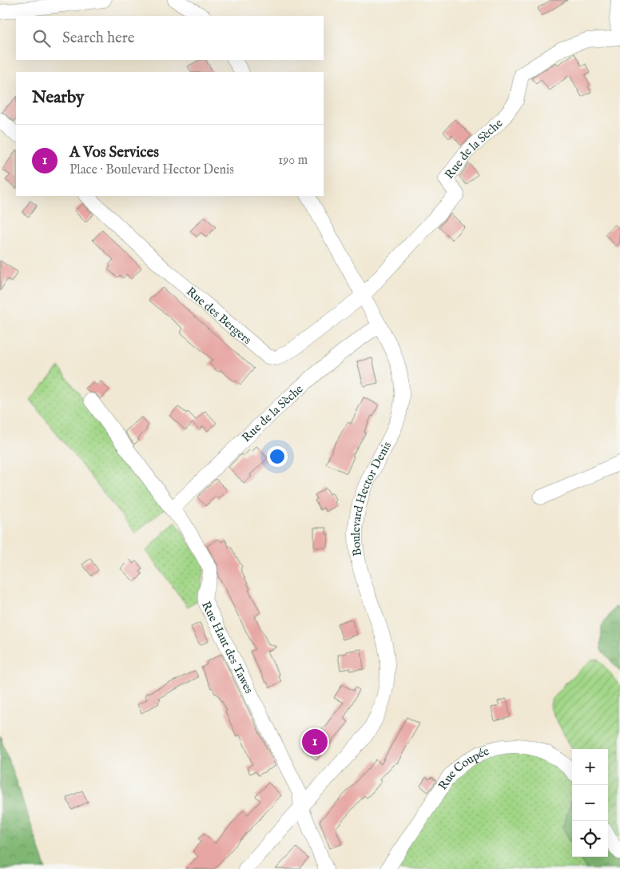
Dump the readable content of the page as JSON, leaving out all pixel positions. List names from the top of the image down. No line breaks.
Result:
{"streets":{"street":["Rue de la Sèche","Rue des Bergers","Boulevard Hector Denis","Rue Haut des Tawes","Rue Coupée"]},"crossings":[["Rue de la Sèche","Rue des Bergers"],["Rue de la Sèche","Boulevard Hector Denis"],["Rue de la Sèche","Rue Haut des Tawes"],["Rue des Bergers","Boulevard Hector Denis"],["Boulevard Hector Denis","Rue Haut des Tawes"]],"page":{"search":"Search here","heading":"Nearby","list":[{"mark":"1","name":"A Vos Services","note":"Place · Boulevard Hector Denis","value":"190 m"}],"pins":"1","map_buttons":["+","−"]}}
